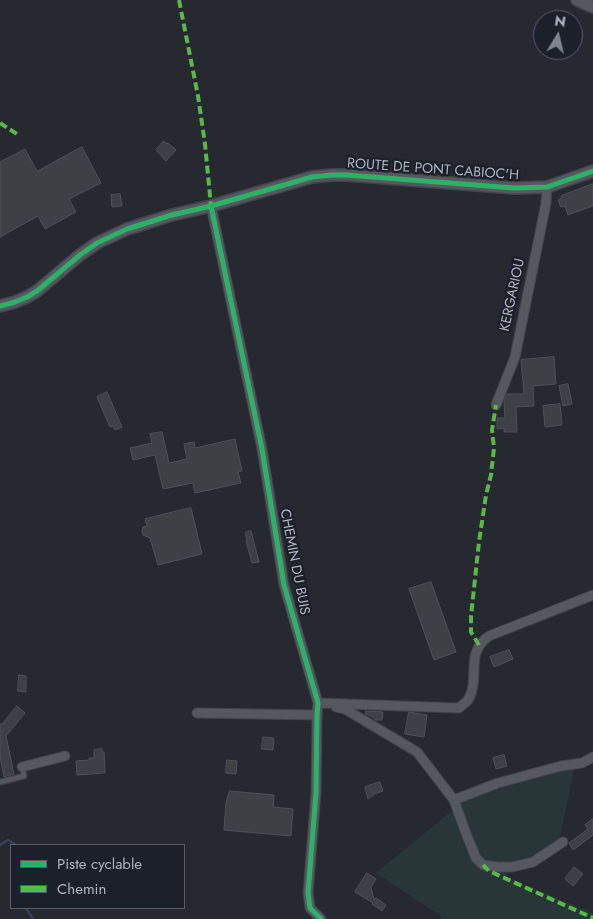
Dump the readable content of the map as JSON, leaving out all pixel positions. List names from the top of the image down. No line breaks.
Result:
{"streets":{"street":["ROUTE DE PONT CABIOC'H","KERGARIOU","CHEMIN DU BUIS"]},"crossings":[["ROUTE DE PONT CABIOC'H","KERGARIOU"],["ROUTE DE PONT CABIOC'H","CHEMIN DU BUIS"]],"legend":["Piste cyclable","Chemin"],"north":"top"}
